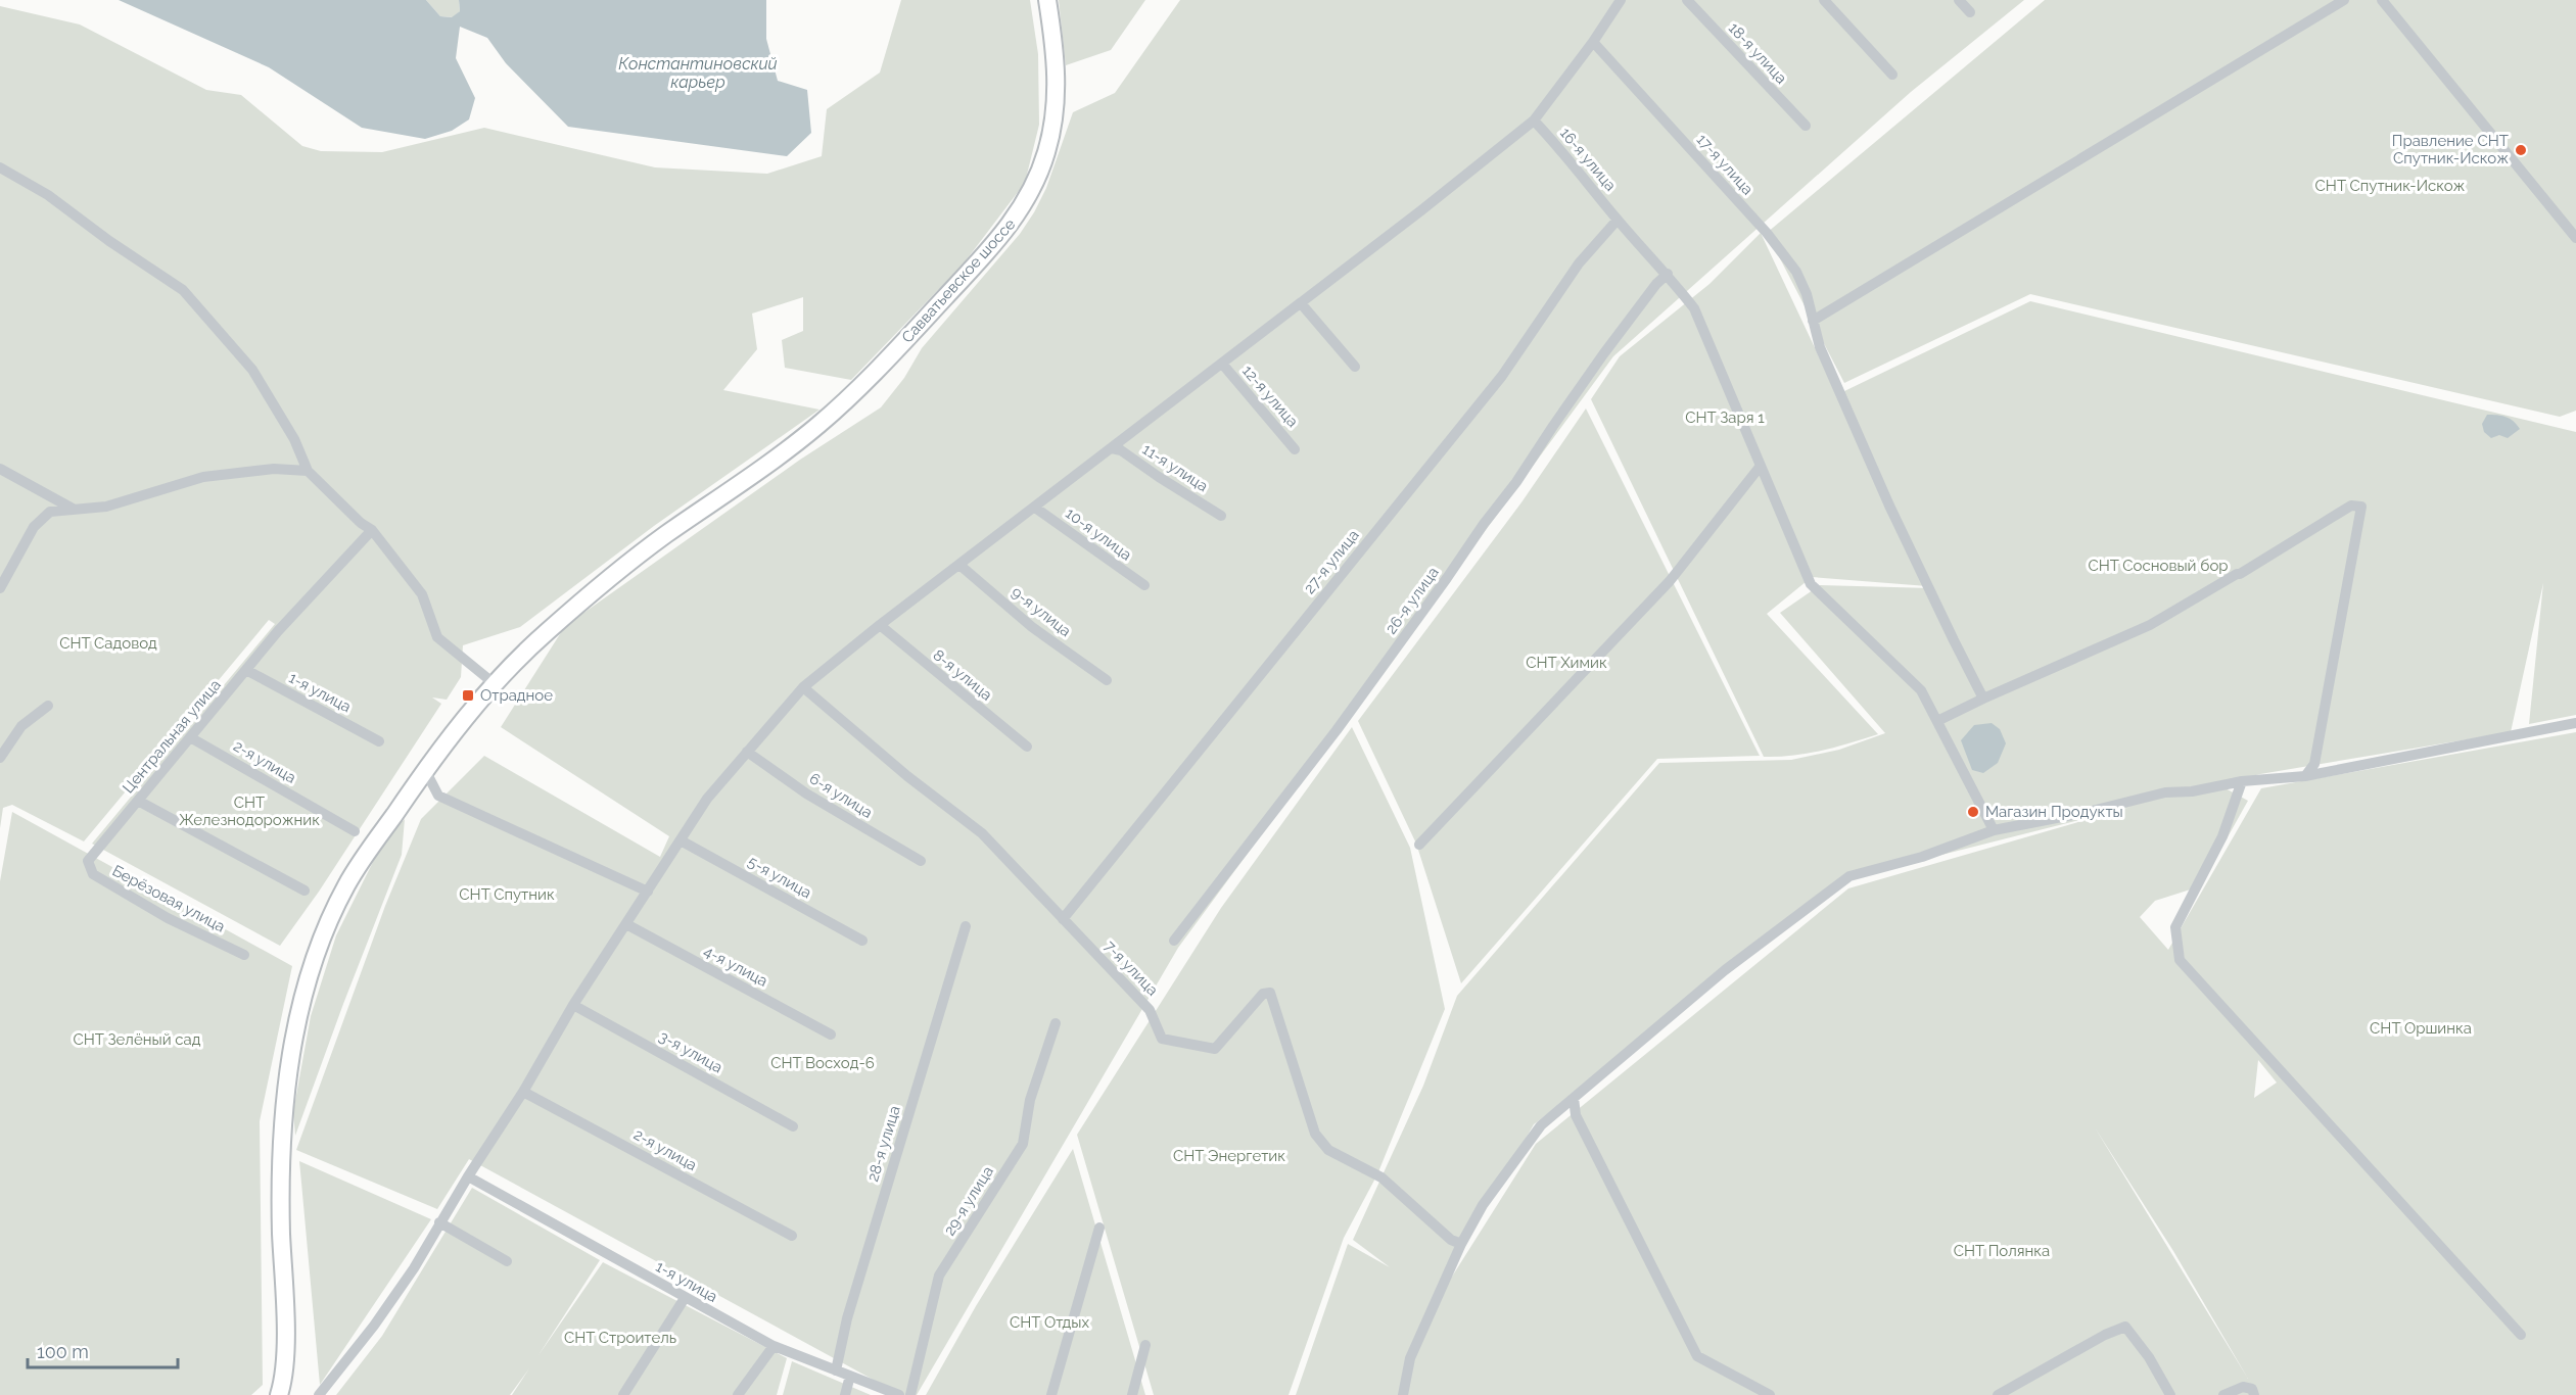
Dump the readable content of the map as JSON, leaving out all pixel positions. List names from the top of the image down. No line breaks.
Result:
{"streets":{"main road":["Савватьевское шоссе"],"street":["18-я улица","16-я улица","17-я улица","12-я улица","11-я улица","10-я улица","27-я улица","26-я улица","9-я улица","8-я улица","1-я улица","Центральная улица","2-я улица","6-я улица","5-я улица","Берёзовая улица","4-я улица","7-я улица","3-я улица","28-я улица","29-я улица"]},"crossings":[["16-я улица","27-я улица"],["16-я улица","26-я улица"],["27-я улица","7-я улица"],["1-я улица","Центральная улица"],["1-я улица","28-я улица"],["Центральная улица","2-я улица"],["Центральная улица","Берёзовая улица"]],"water":["Константиновский карьер"],"parks":["СНТ Спутник-Искож","СНТ Заря 1","СНТ Сосновый бор","СНТ Садовод","СНТ Химик","СНТ Железнодорожник","СНТ Спутник","СНТ Оршинка","СНТ Зелёный сад","СНТ Восход-6","СНТ Энергетик","СНТ Полянка","СНТ Отдых","СНТ Строитель"],"places":{"other":["Правление СНТ Спутник-Искож","Магазин Продукты"],"transit":["Отрадное"]},"scale_bar":"100 m"}
